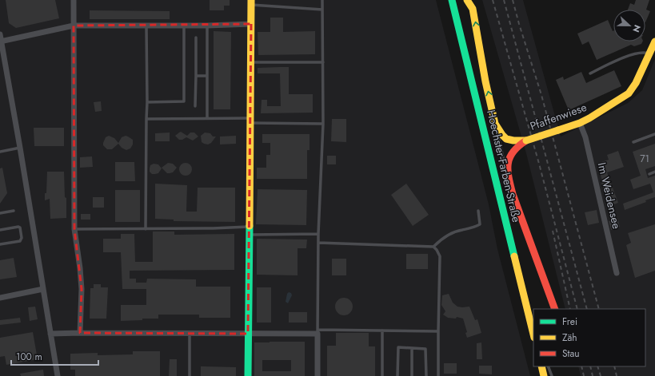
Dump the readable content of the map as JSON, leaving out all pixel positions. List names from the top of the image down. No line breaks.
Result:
{"streets":{"main road":["Pfaffenwiese","Hoechster-Farben-Straße"],"street":["Im Weidensee"]},"crossings":[["Pfaffenwiese","Im Weidensee"]],"house_numbers":["71"],"legend":["Frei","Zäh","Stau"],"scale_bar":"100 m","north":"right"}
